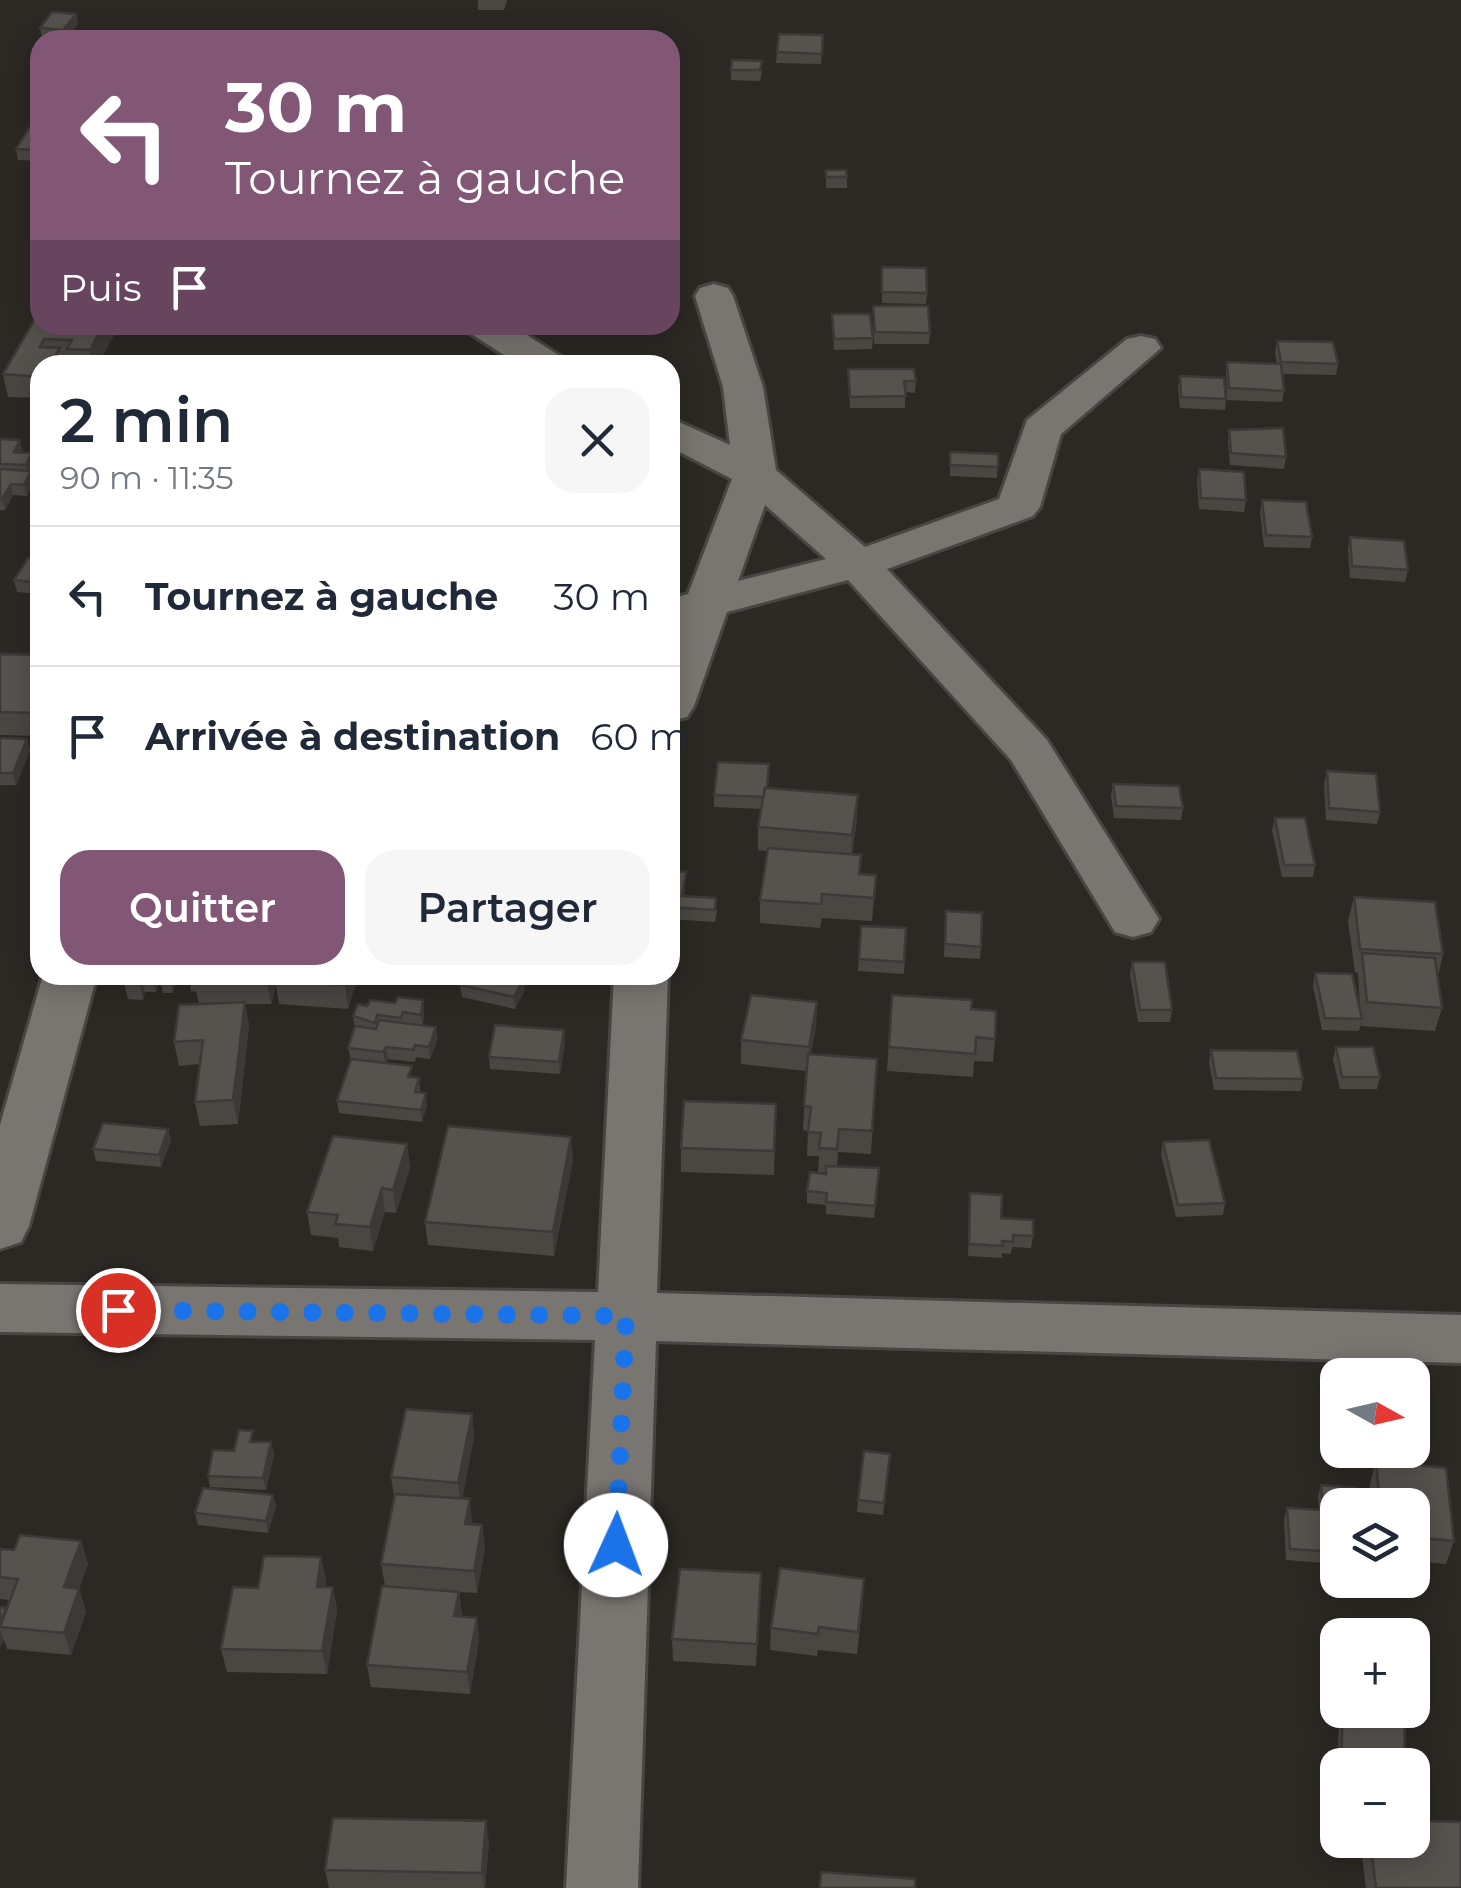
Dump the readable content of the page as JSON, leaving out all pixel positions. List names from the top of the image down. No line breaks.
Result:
{"north":"right","page":{"turn":["30 m","Tournez à gauche"],"then":"Puis","heading":["2 min","90 m · 11:35"],"list":[{"name":"Tournez à gauche","value":"30 m"},{"name":"Arrivée à destination","value":"60 m"}],"buttons":["Quitter","Partager"],"map_buttons":["+","−"]}}
